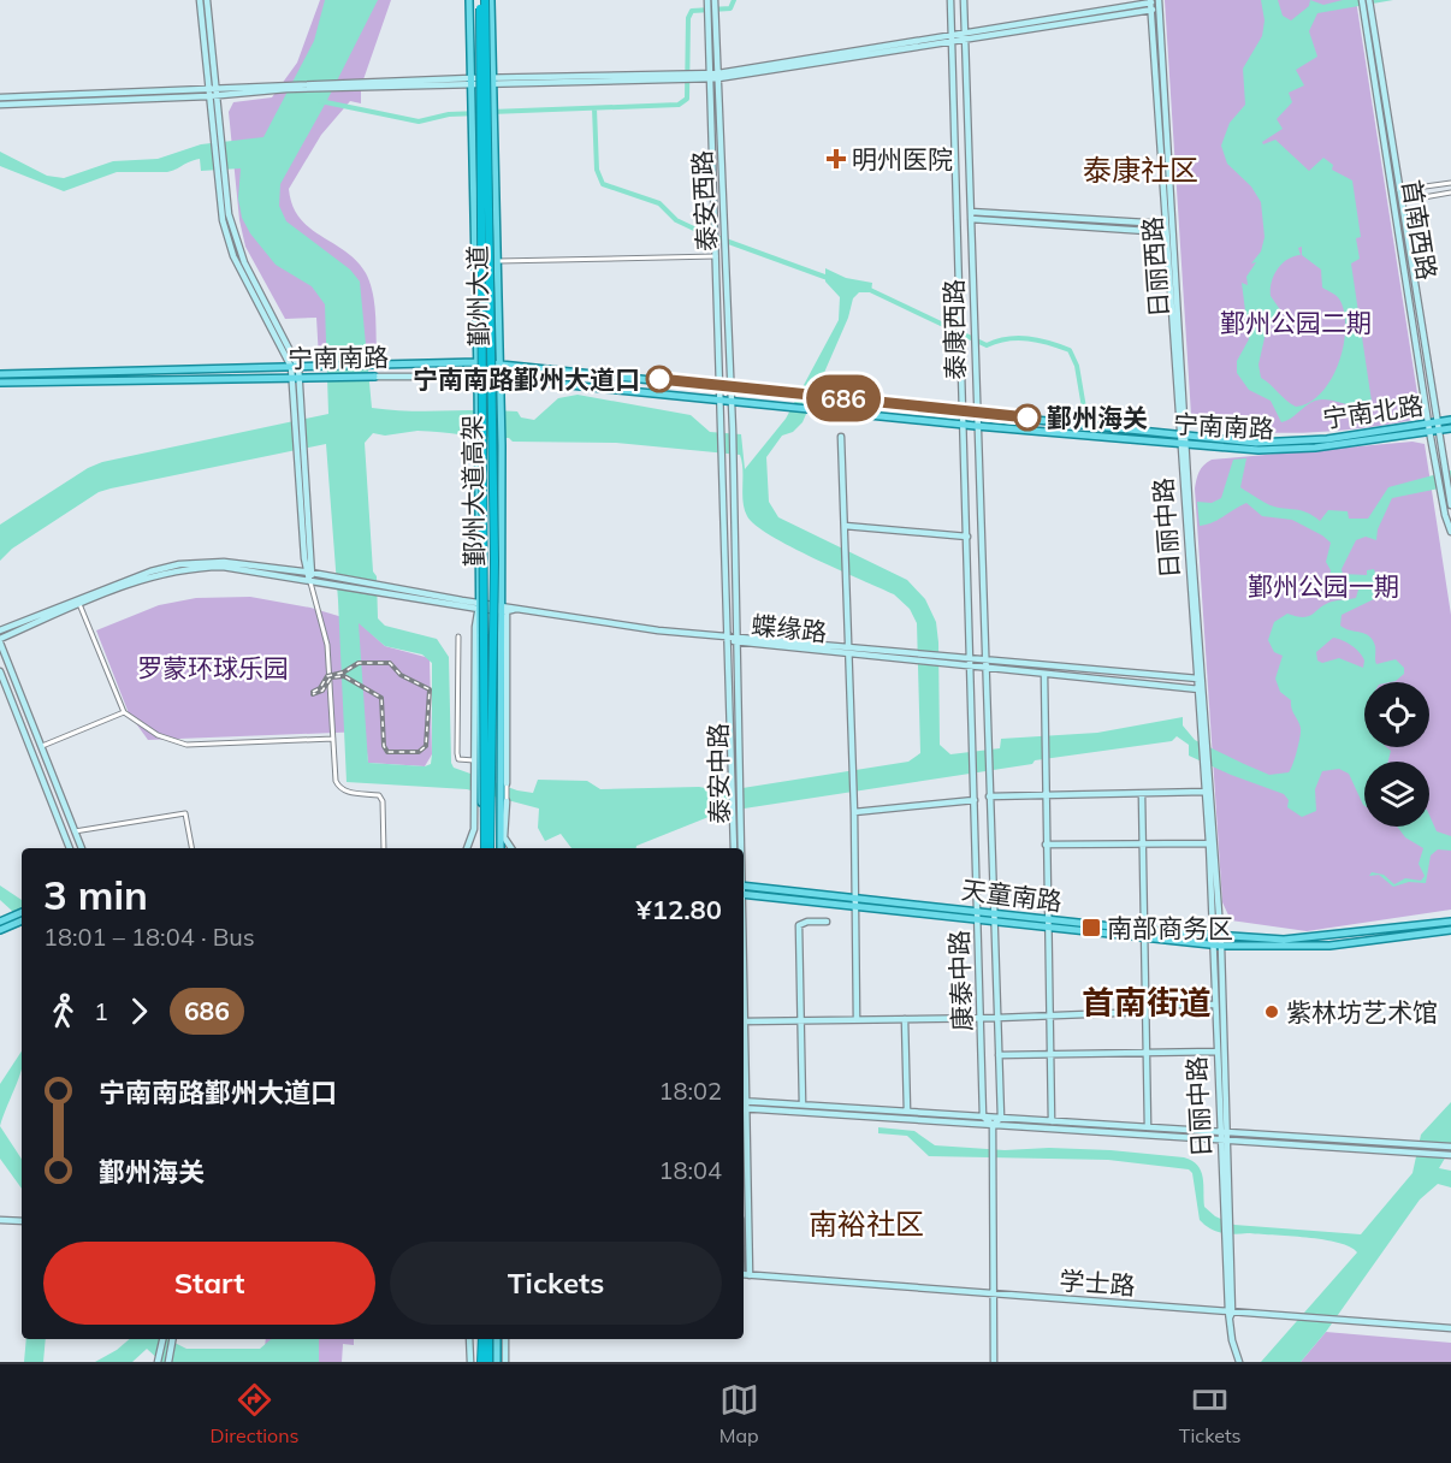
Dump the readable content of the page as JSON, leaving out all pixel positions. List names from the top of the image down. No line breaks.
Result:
{"streets":{"highway":["鄞州大道高架"],"main road":["鄞州大道","宁南南路","宁南北路","天童南路"],"street":["泰安西路","首南西路","日丽西路","泰康西路","日丽中路","蝶缘路","泰安中路","康泰中路","学士路"]},"crossings":[["泰安西路","宁南南路"],["泰安西路","泰安中路"],["首南西路","宁南南路"],["首南西路","宁南北路"],["日丽西路","宁南南路"],["日丽西路","日丽中路"],["鄞州大道","宁南南路"],["鄞州大道","蝶缘路"],["泰康西路","宁南南路"],["泰康西路","蝶缘路"],["泰康西路","康泰中路"],["宁南南路","宁南北路"],["宁南南路","日丽中路"],["宁南南路","泰安中路"],["日丽中路","蝶缘路"],["日丽中路","天童南路"],["日丽中路","学士路"],["蝶缘路","泰安中路"],["蝶缘路","康泰中路"],["泰安中路","学士路"],["天童南路","康泰中路"]],"districts":["泰康社区","首南街道","南裕社区"],"parks":["鄞州公园二期","鄞州公园一期","罗蒙环球乐园"],"places":{"health":["明州医院"],"other":["宁南南路鄞州大道口","鄞州海关","紫林坊艺术馆"],"transit":["南部商务区"]},"lines":["bus line 686"],"page":{"on_map":"686","heading":["3 min","18:01 – 18:04 · Bus","¥12.80"],"legs":["1","686"],"list":[{"name":"宁南南路鄞州大道口","value":"18:02"},{"name":"鄞州海关","value":"18:04"}],"buttons":["Start","Tickets"],"tabs":["Directions","Map","Tickets"]}}
